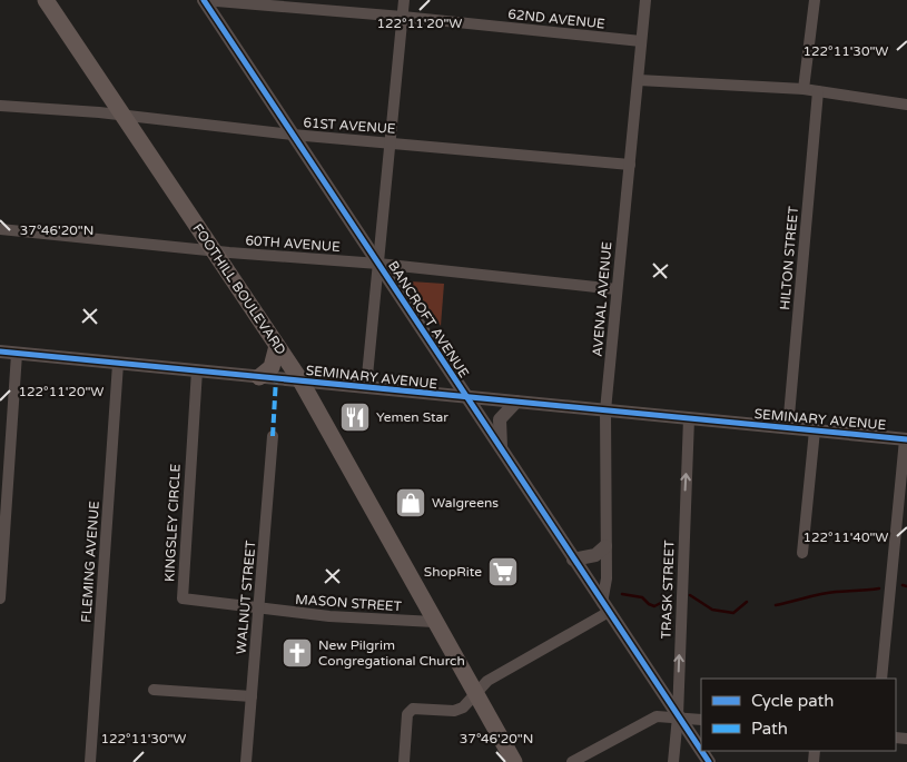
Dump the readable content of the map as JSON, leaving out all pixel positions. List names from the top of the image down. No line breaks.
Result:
{"streets":{"main road":["FOOTHILL BOULEVARD"],"street":["62ND AVENUE","61ST AVENUE","60TH AVENUE","HILTON STREET","AVENAL AVENUE","BANCROFT AVENUE","SEMINARY AVENUE","KINGSLEY CIRCLE","FLEMING AVENUE","TRASK STREET","WALNUT STREET","MASON STREET"]},"crossings":[["62ND AVENUE","AVENAL AVENUE"],["62ND AVENUE","BANCROFT AVENUE"],["61ST AVENUE","FOOTHILL BOULEVARD"],["61ST AVENUE","AVENAL AVENUE"],["61ST AVENUE","BANCROFT AVENUE"],["60TH AVENUE","FOOTHILL BOULEVARD"],["60TH AVENUE","AVENAL AVENUE"],["60TH AVENUE","BANCROFT AVENUE"],["HILTON STREET","SEMINARY AVENUE"],["FOOTHILL BOULEVARD","SEMINARY AVENUE"],["FOOTHILL BOULEVARD","MASON STREET"],["AVENAL AVENUE","BANCROFT AVENUE"],["AVENAL AVENUE","SEMINARY AVENUE"],["BANCROFT AVENUE","SEMINARY AVENUE"],["BANCROFT AVENUE","TRASK STREET"],["SEMINARY AVENUE","KINGSLEY CIRCLE"],["SEMINARY AVENUE","FLEMING AVENUE"],["SEMINARY AVENUE","TRASK STREET"],["KINGSLEY CIRCLE","WALNUT STREET"],["KINGSLEY CIRCLE","MASON STREET"],["WALNUT STREET","MASON STREET"]],"one_way":["TRASK STREET"],"places":{"restaurant":["Yemen Star"],"shop":["Walgreens"],"supermarket":["ShopRite"],"church":["New Pilgrim Congregational Church"]},"legend":["Cycle path","Path"],"coordinates":["122°11'20\"W","122°11'30\"W","37°46'20\"N","122°11'40\"W"]}
